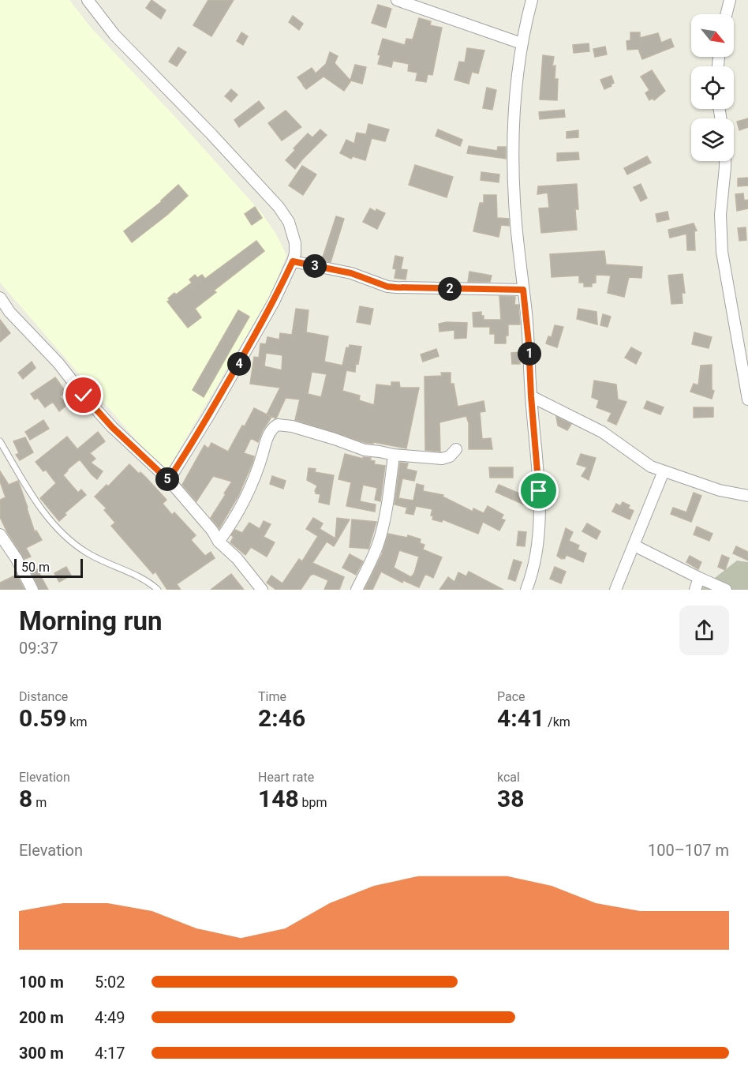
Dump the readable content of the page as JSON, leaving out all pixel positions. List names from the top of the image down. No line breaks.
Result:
{"scale_bar":"50 m","north":"bottom right","page":{"pins":["3","2","1","4","5"],"scale":"50 m","heading":["Morning run","09:37"],"stats":[["Distance","0.59 km"],["Time","2:46"],["Pace","4:41 /km"],["Elevation","8 m"],["Heart rate","148 bpm"],["kcal","38"]],"chart":["Elevation","100–107 m"],"list":[{"name":"100 m","note":"5:02"},{"name":"200 m","note":"4:49"},{"name":"300 m","note":"4:17"}]}}
